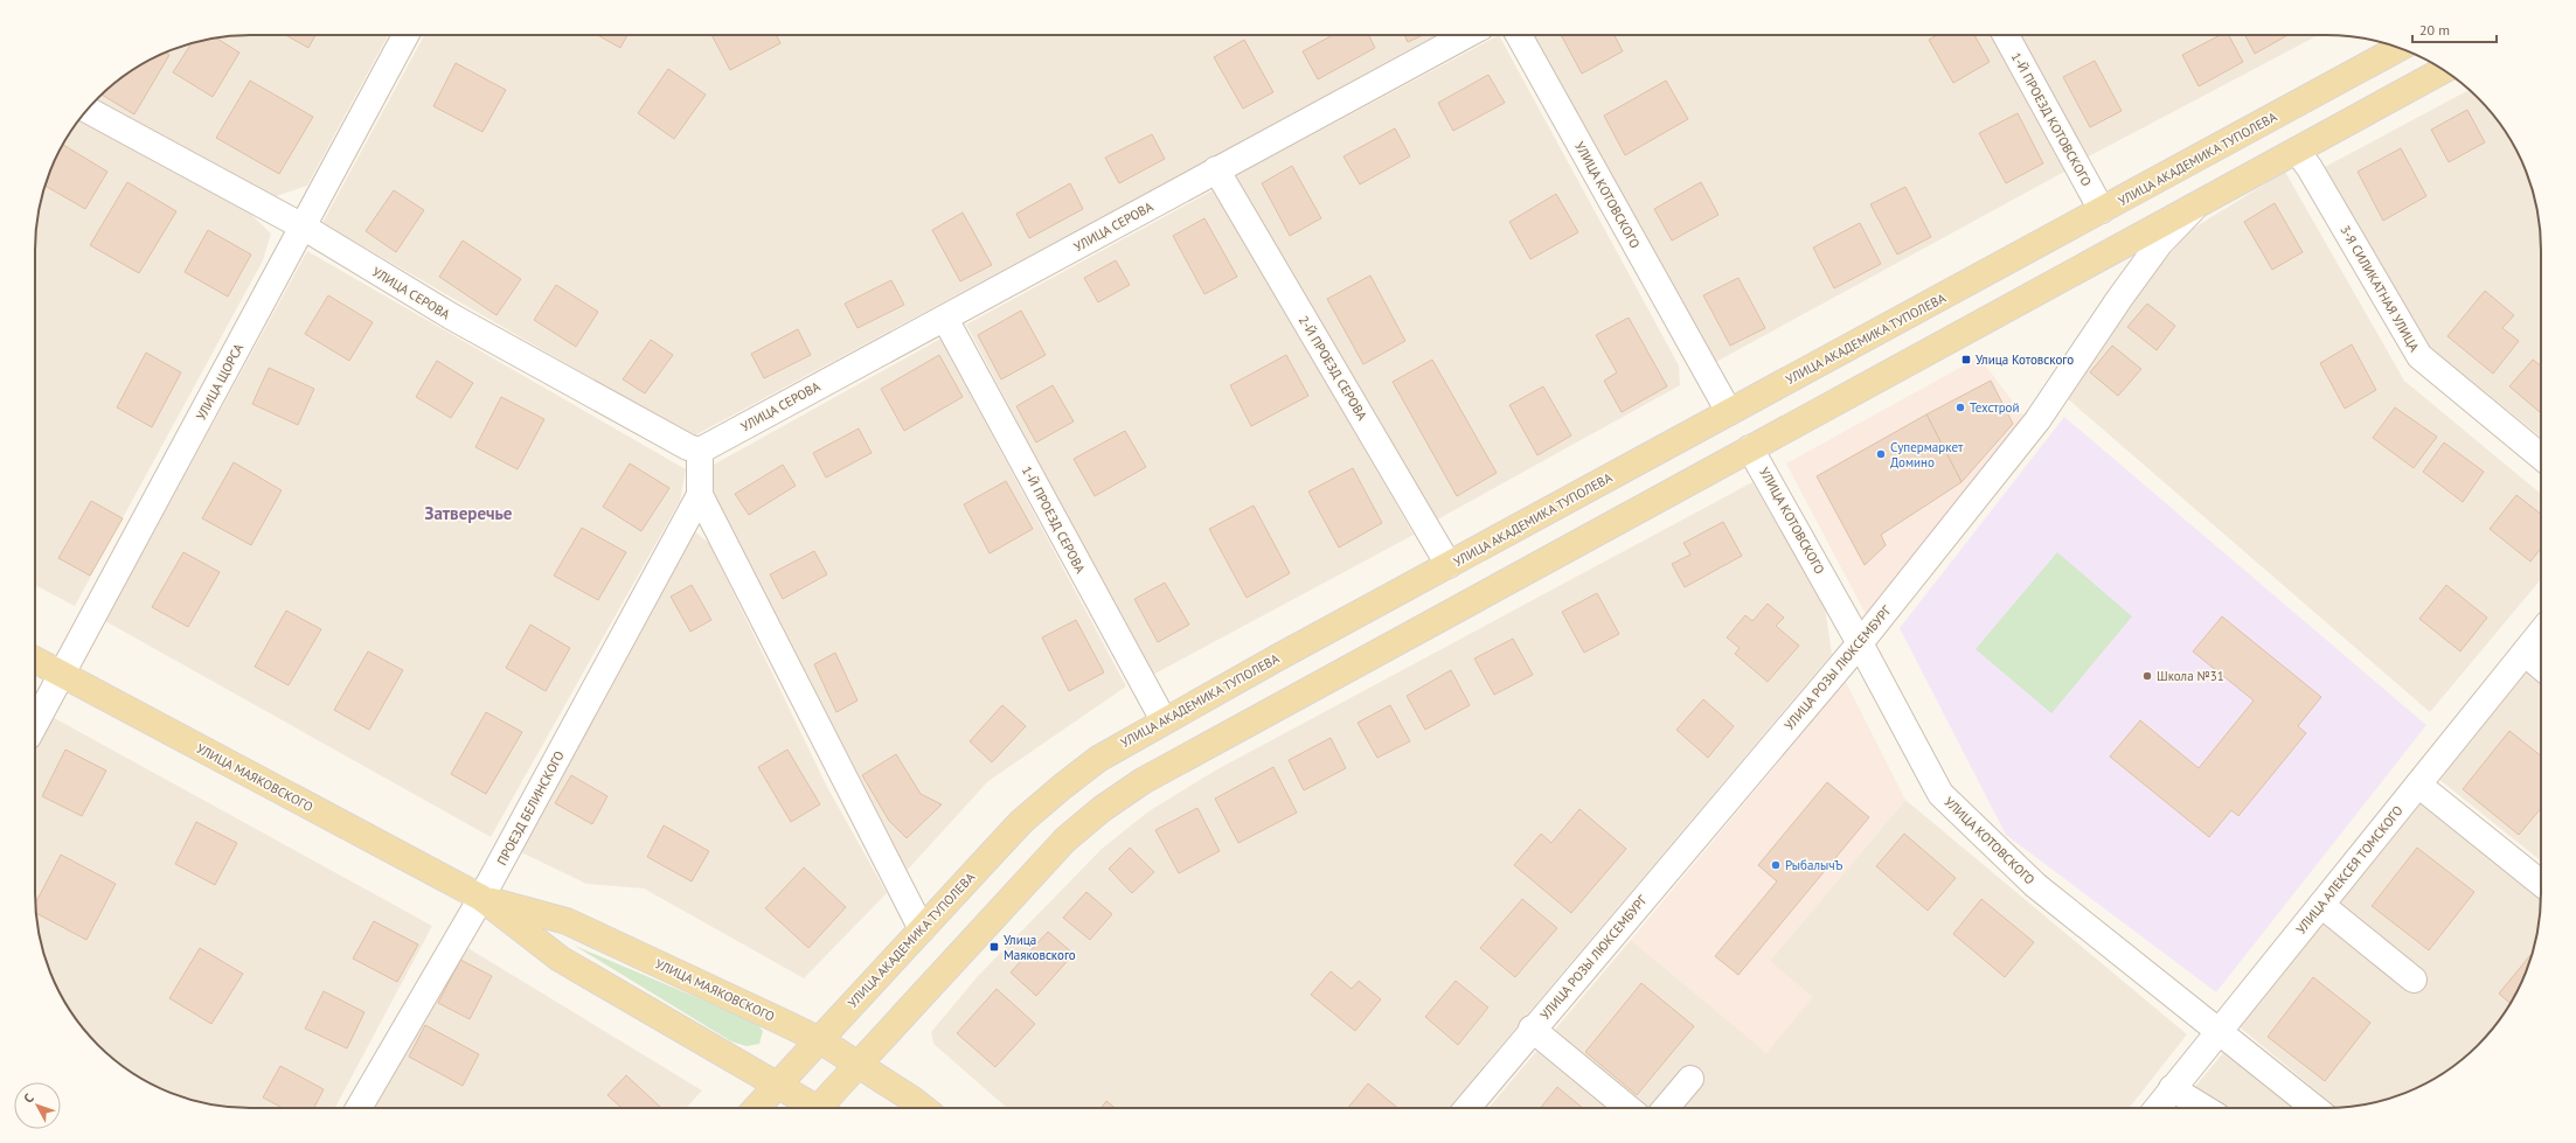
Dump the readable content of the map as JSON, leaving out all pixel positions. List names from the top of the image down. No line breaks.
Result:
{"streets":{"main road":["УЛИЦА АКАДЕМИКА ТУПОЛЕВА","УЛИЦА МАЯКОВСКОГО"],"street":["1-Й ПРОЕЗД КОТОВСКОГО","УЛИЦА КОТОВСКОГО","УЛИЦА СЕРОВА","3-Я СИЛИКАТНАЯ УЛИЦА","2-Й ПРОЕЗД СЕРОВА","УЛИЦА ЩОРСА","1-Й ПРОЕЗД СЕРОВА","УЛИЦА РОЗЫ ЛЮКСЕМБУРГ","ПРОЕЗД БЕЛИНСКОГО","УЛИЦА АЛЕКСЕЯ ТОМСКОГО"]},"crossings":[["1-Й ПРОЕЗД КОТОВСКОГО","УЛИЦА АКАДЕМИКА ТУПОЛЕВА"],["УЛИЦА АКАДЕМИКА ТУПОЛЕВА","УЛИЦА КОТОВСКОГО"],["УЛИЦА АКАДЕМИКА ТУПОЛЕВА","2-Й ПРОЕЗД СЕРОВА"],["УЛИЦА АКАДЕМИКА ТУПОЛЕВА","1-Й ПРОЕЗД СЕРОВА"],["УЛИЦА АКАДЕМИКА ТУПОЛЕВА","УЛИЦА МАЯКОВСКОГО"],["УЛИЦА АКАДЕМИКА ТУПОЛЕВА","ПРОЕЗД БЕЛИНСКОГО"],["УЛИЦА КОТОВСКОГО","УЛИЦА РОЗЫ ЛЮКСЕМБУРГ"],["УЛИЦА КОТОВСКОГО","УЛИЦА АЛЕКСЕЯ ТОМСКОГО"],["УЛИЦА СЕРОВА","2-Й ПРОЕЗД СЕРОВА"],["УЛИЦА СЕРОВА","УЛИЦА ЩОРСА"],["УЛИЦА СЕРОВА","1-Й ПРОЕЗД СЕРОВА"],["УЛИЦА СЕРОВА","ПРОЕЗД БЕЛИНСКОГО"],["УЛИЦА ЩОРСА","УЛИЦА МАЯКОВСКОГО"],["УЛИЦА МАЯКОВСКОГО","ПРОЕЗД БЕЛИНСКОГО"]],"districts":["Затверечье"],"places":{"transit":["Улица Котовского","Улица Маяковского"],"other":["Техстрой","Супермаркет Домино","Школа №31","РыбалычЪ"]},"scale_bar":"20 m","north":"top left"}
